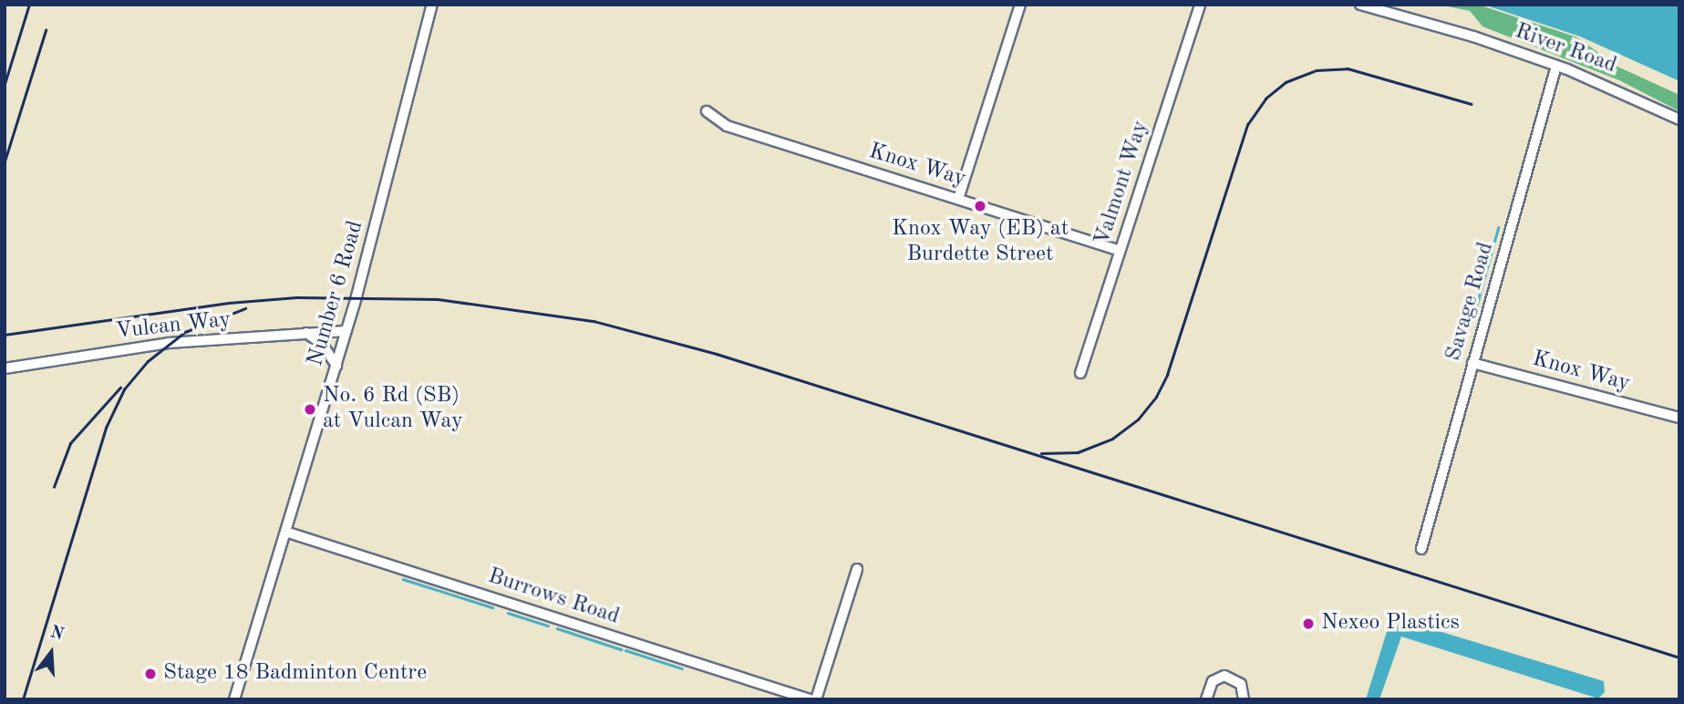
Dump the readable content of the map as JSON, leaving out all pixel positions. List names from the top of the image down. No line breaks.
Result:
{"streets":{"street":["River Road","Knox Way","Valmont Way","Number 6 Road","Savage Road","Vulcan Way","Burrows Road"]},"crossings":[["River Road","Savage Road"],["Knox Way","Valmont Way"],["Knox Way","Savage Road"],["Number 6 Road","Vulcan Way"],["Number 6 Road","Burrows Road"]],"places":["Knox Way (EB) at Burdette Street","No. 6 Rd (SB) at Vulcan Way","Nexeo Plastics","Stage 18 Badminton Centre"],"north":"top"}
